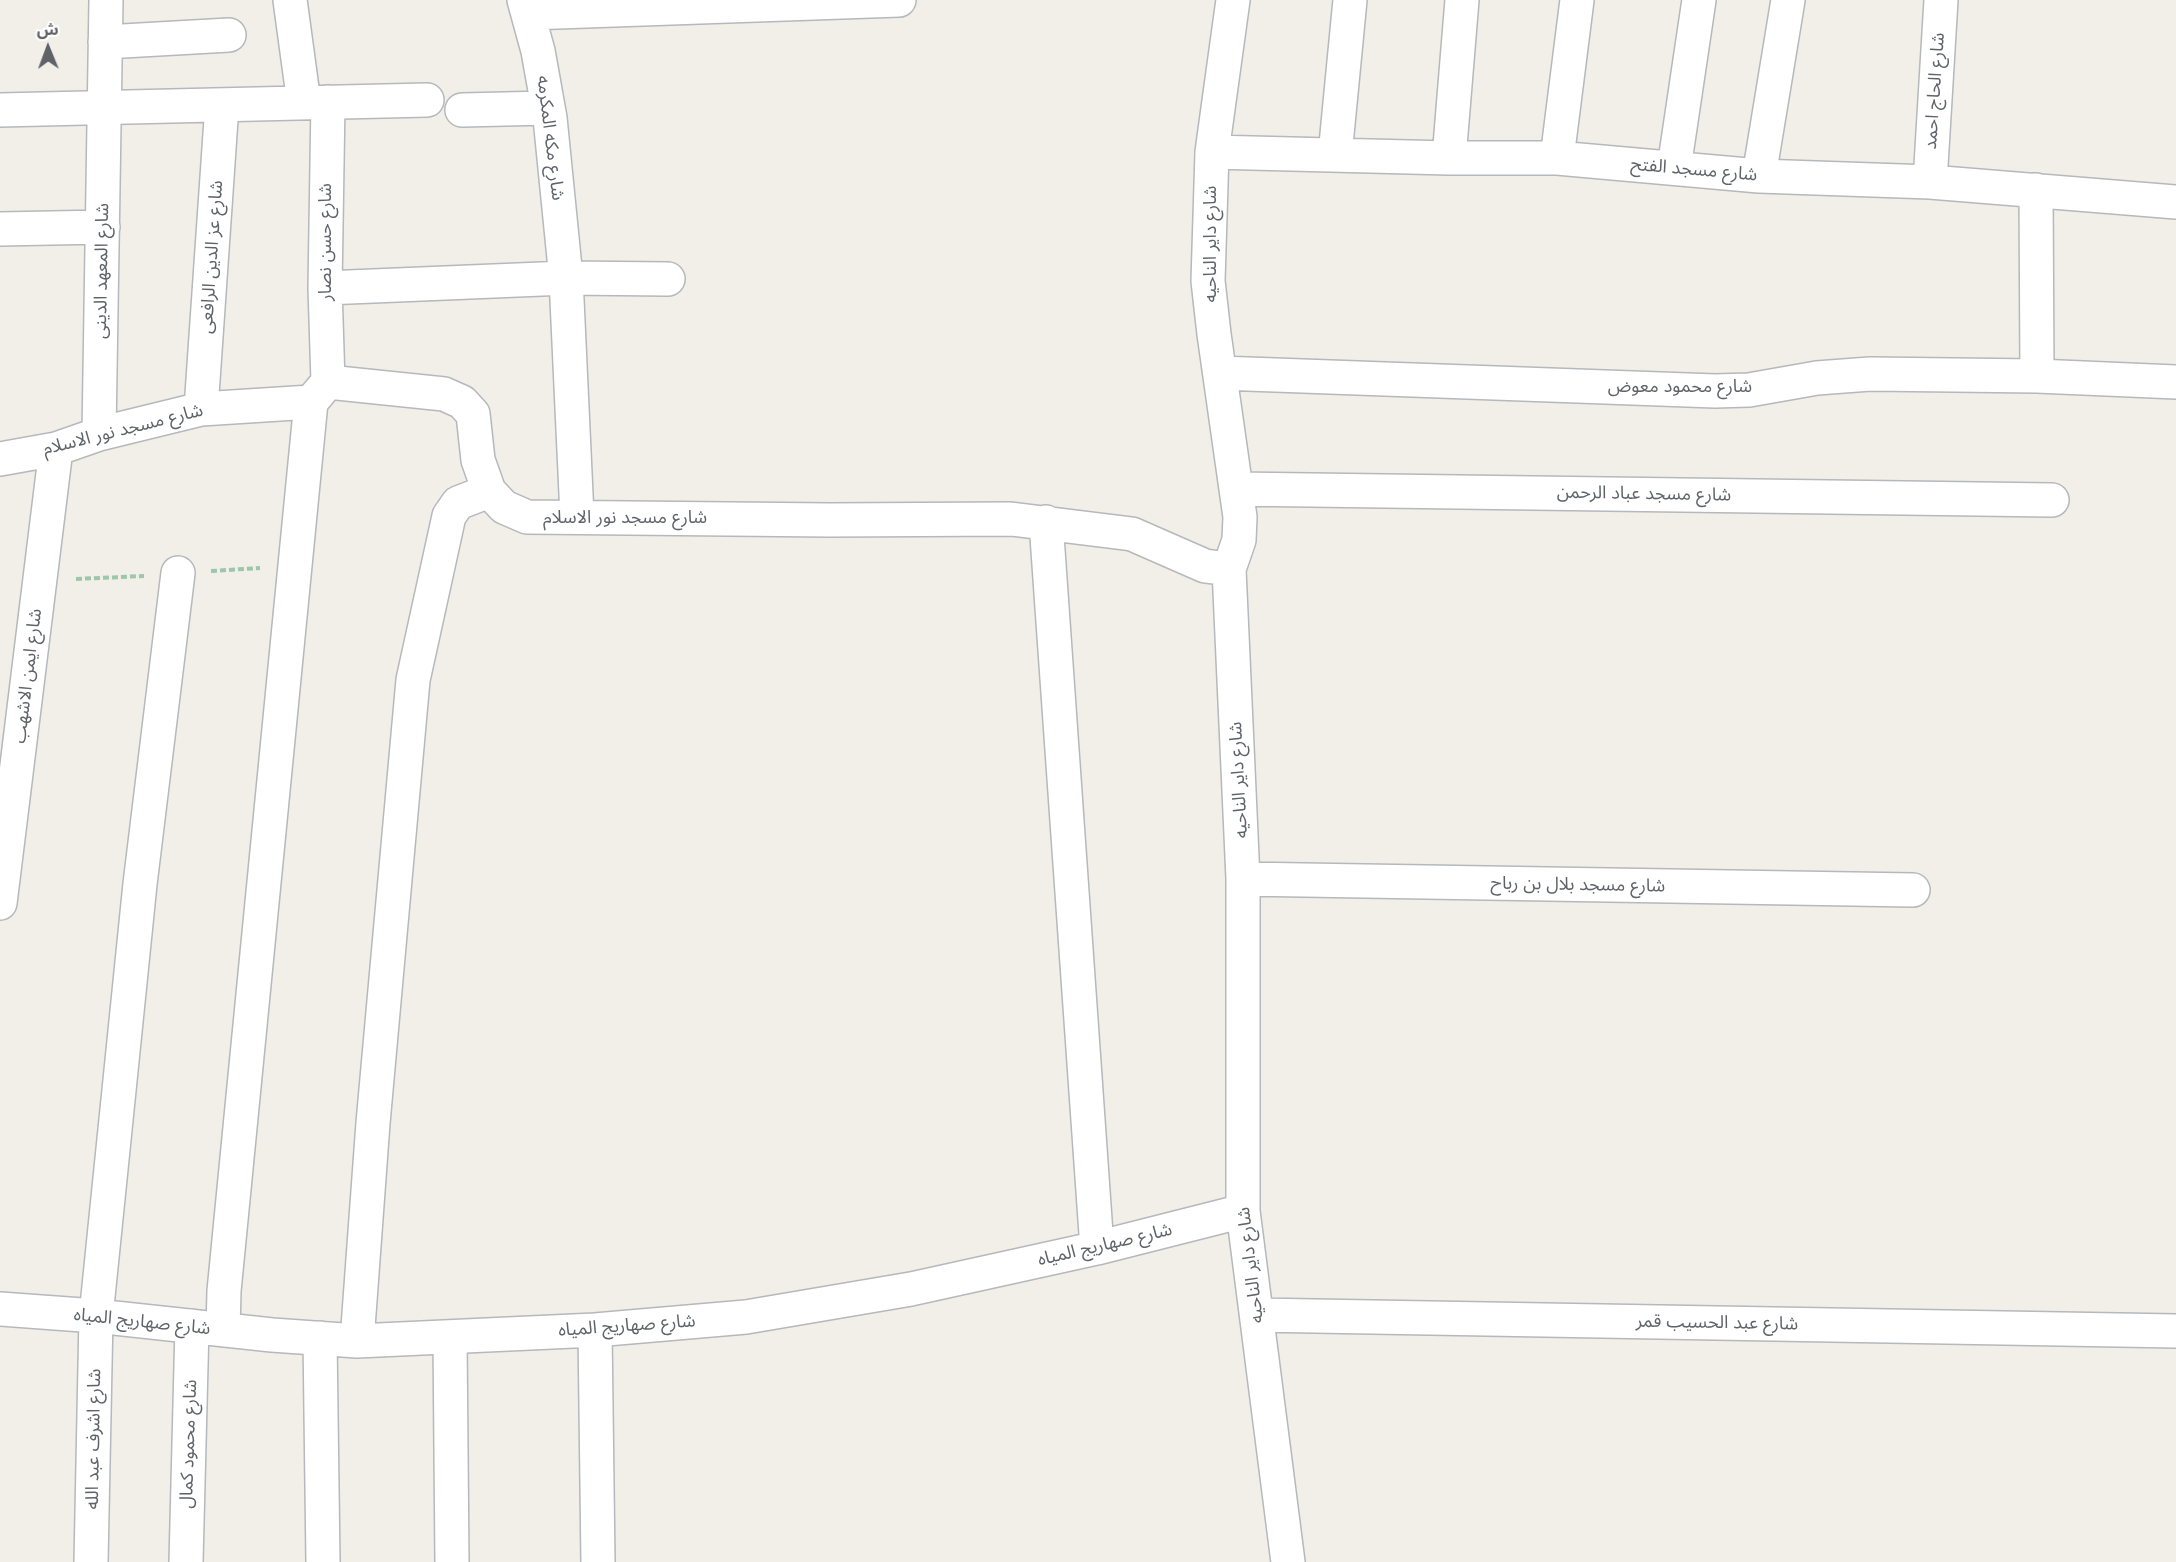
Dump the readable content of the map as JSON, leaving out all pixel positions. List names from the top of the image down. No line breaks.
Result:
{"streets":{"street":["شارع الحاج احمد","شارع مكه المكرمه","شارع مسجد الفتح","شارع حسن نصار","شارع داير الناحيه","شارع عز الدين الرافعى","شارع المعهد الدينى","شارع محمود معوض","شارع مسجد نور الاسلام","شارع مسجد عباد الرحمن","شارع ايمن الاشهب","شارع مسجد بلال بن رباح","شارع صهاريج المياه","شارع عبد الحسيب قمر","شارع اشرف عبد الله","شارع محمود كمال"]},"crossings":[["شارع الحاج احمد","شارع مسجد الفتح"],["شارع مكه المكرمه","شارع مسجد نور الاسلام"],["شارع مسجد الفتح","شارع داير الناحيه"],["شارع حسن نصار","شارع مسجد نور الاسلام"],["شارع حسن نصار","شارع صهاريج المياه"],["شارع حسن نصار","شارع محمود كمال"],["شارع داير الناحيه","شارع محمود معوض"],["شارع داير الناحيه","شارع مسجد نور الاسلام"],["شارع داير الناحيه","شارع مسجد عباد الرحمن"],["شارع داير الناحيه","شارع مسجد بلال بن رباح"],["شارع داير الناحيه","شارع صهاريج المياه"],["شارع داير الناحيه","شارع عبد الحسيب قمر"],["شارع عز الدين الرافعى","شارع مسجد نور الاسلام"],["شارع المعهد الدينى","شارع مسجد نور الاسلام"],["شارع مسجد نور الاسلام","شارع ايمن الاشهب"],["شارع صهاريج المياه","شارع اشرف عبد الله"],["شارع صهاريج المياه","شارع محمود كمال"]],"north":"top"}
